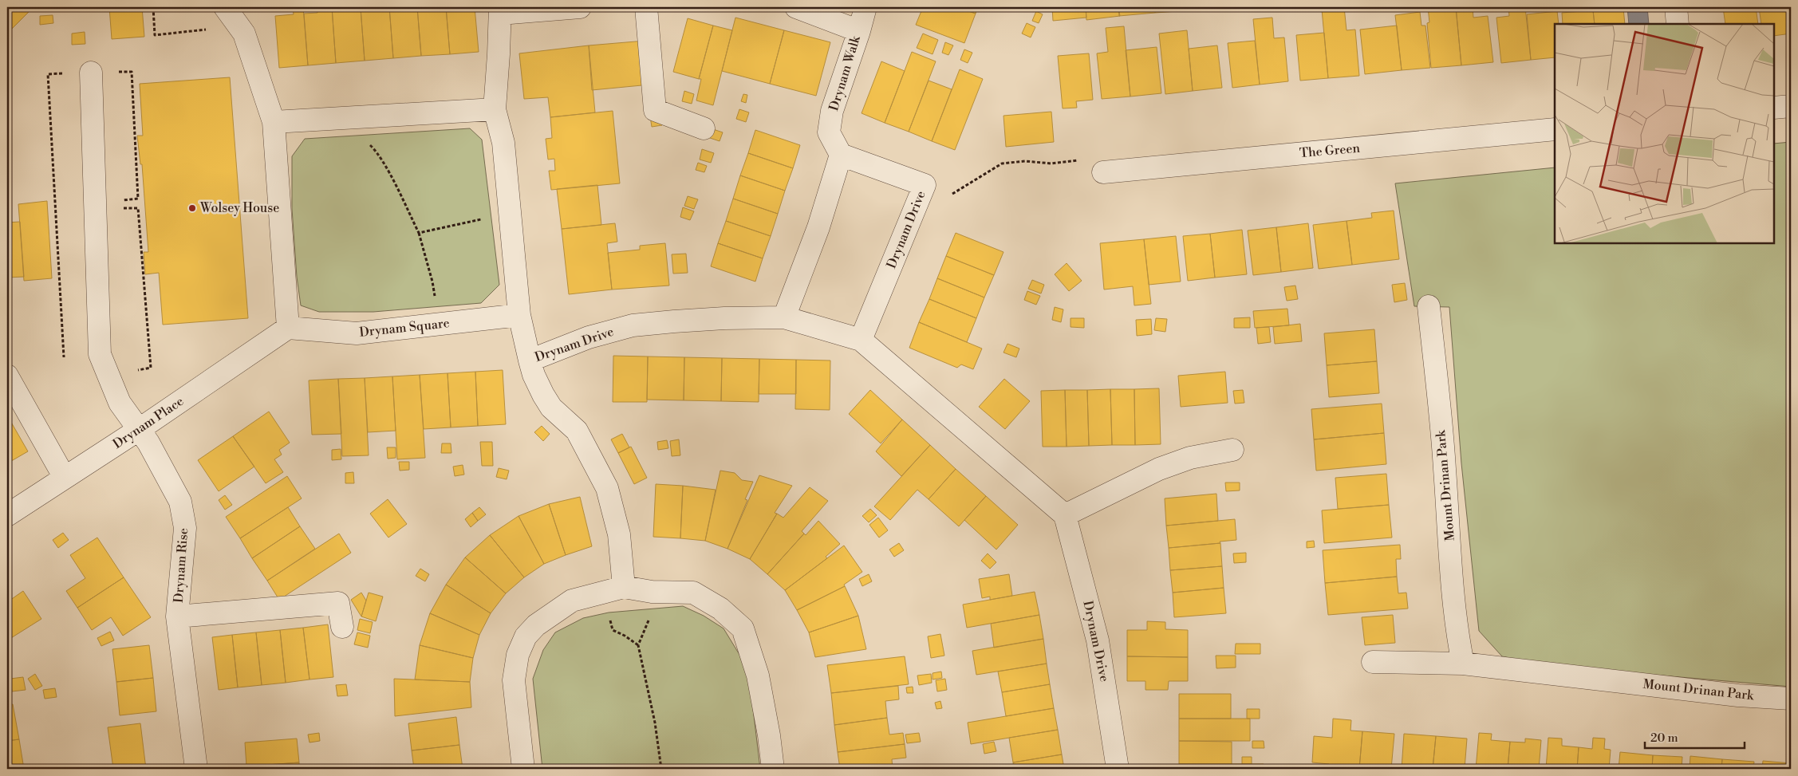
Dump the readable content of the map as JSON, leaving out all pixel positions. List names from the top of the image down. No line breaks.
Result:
{"streets":{"street":["Drynam Walk","The Green","Drynam Drive","Drynam Square","Drynam Place","Mount Drinan Park","Drynam Rise"]},"crossings":[["Drynam Walk","Drynam Drive"],["Drynam Drive","Drynam Square"],["Drynam Square","Drynam Place"],["Drynam Place","Drynam Rise"]],"places":["Wolsey House"],"scale_bar":"20 m"}
